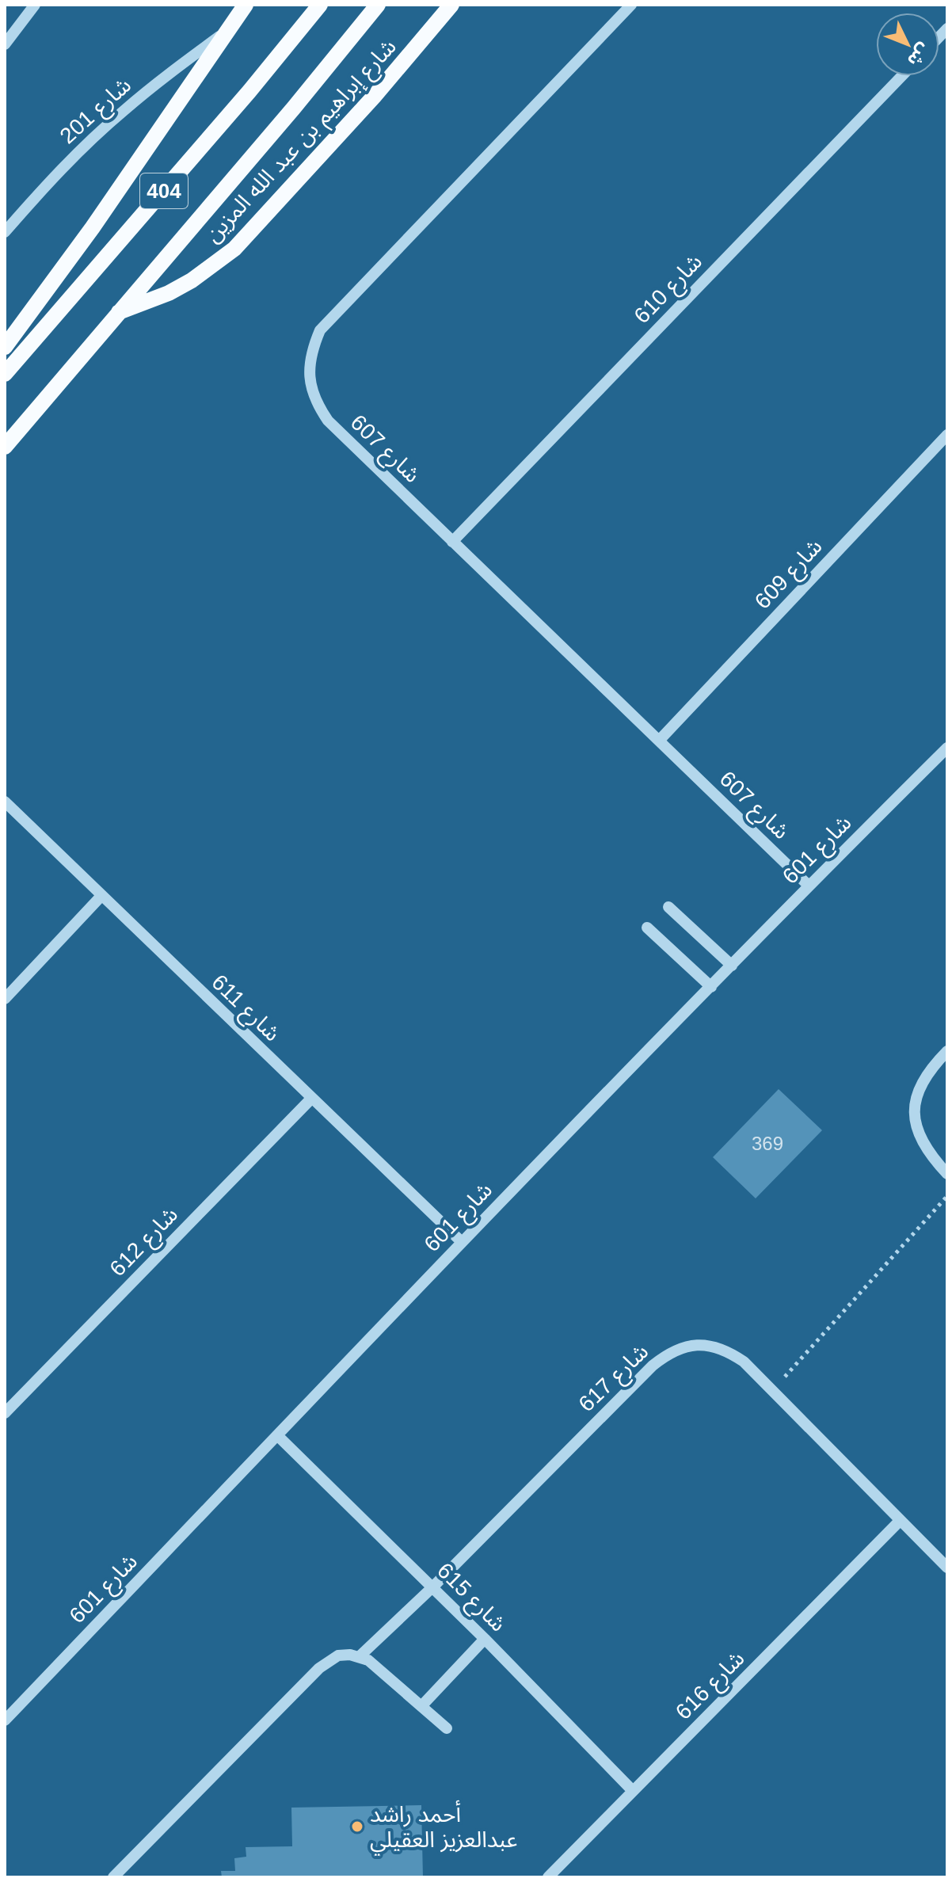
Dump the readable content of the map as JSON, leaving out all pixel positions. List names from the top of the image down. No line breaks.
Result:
{"streets":{"main road":["شارع إبراهيم بن عبد الله المزين","404"],"street":["شارع 201","شارع 610","شارع 607","شارع 609","شارع 601","شارع 611","شارع 612","شارع 617","شارع 615","شارع 616"]},"crossings":[["شارع 201","404"],["شارع 610","شارع 607"],["شارع 607","شارع 609"],["شارع 607","شارع 601"],["شارع 601","شارع 611"],["شارع 601","شارع 615"],["شارع 611","شارع 612"],["شارع 617","شارع 615"],["شارع 617","شارع 616"],["شارع 615","شارع 616"]],"places":["أحمد راشد عبدالعزيز العقيلي"],"house_numbers":["369"],"north":"bottom right"}
